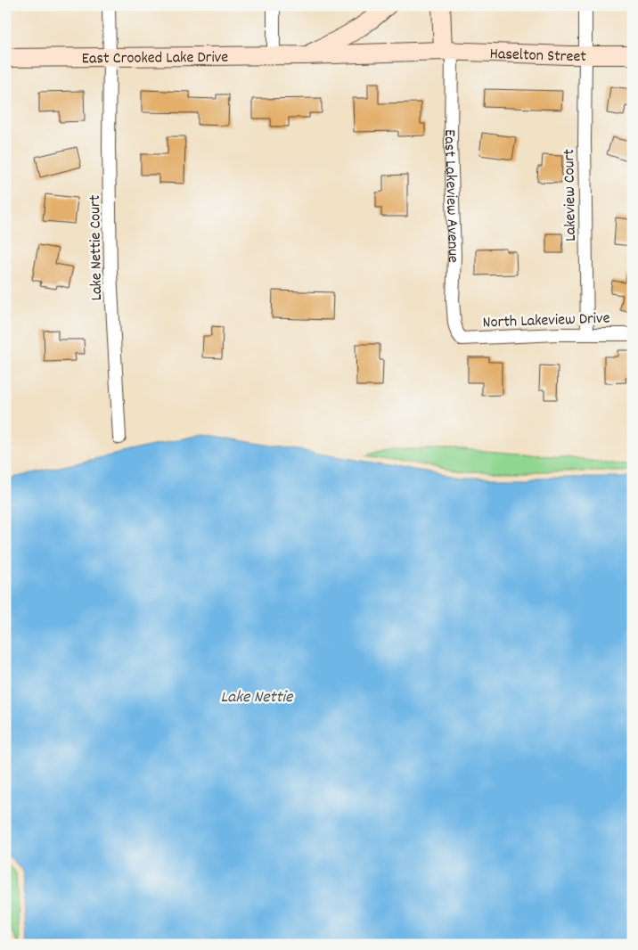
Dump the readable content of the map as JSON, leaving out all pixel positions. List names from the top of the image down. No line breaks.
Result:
{"streets":{"street":["Haselton Street","East Crooked Lake Drive","Lakeview Court","East Lakeview Avenue","Lake Nettie Court","North Lakeview Drive"]},"crossings":[["Haselton Street","East Crooked Lake Drive"],["Haselton Street","Lakeview Court"],["Haselton Street","East Lakeview Avenue"],["East Crooked Lake Drive","East Lakeview Avenue"],["East Crooked Lake Drive","Lake Nettie Court"],["Lakeview Court","North Lakeview Drive"],["East Lakeview Avenue","North Lakeview Drive"]],"water":["Lake Nettie"]}
